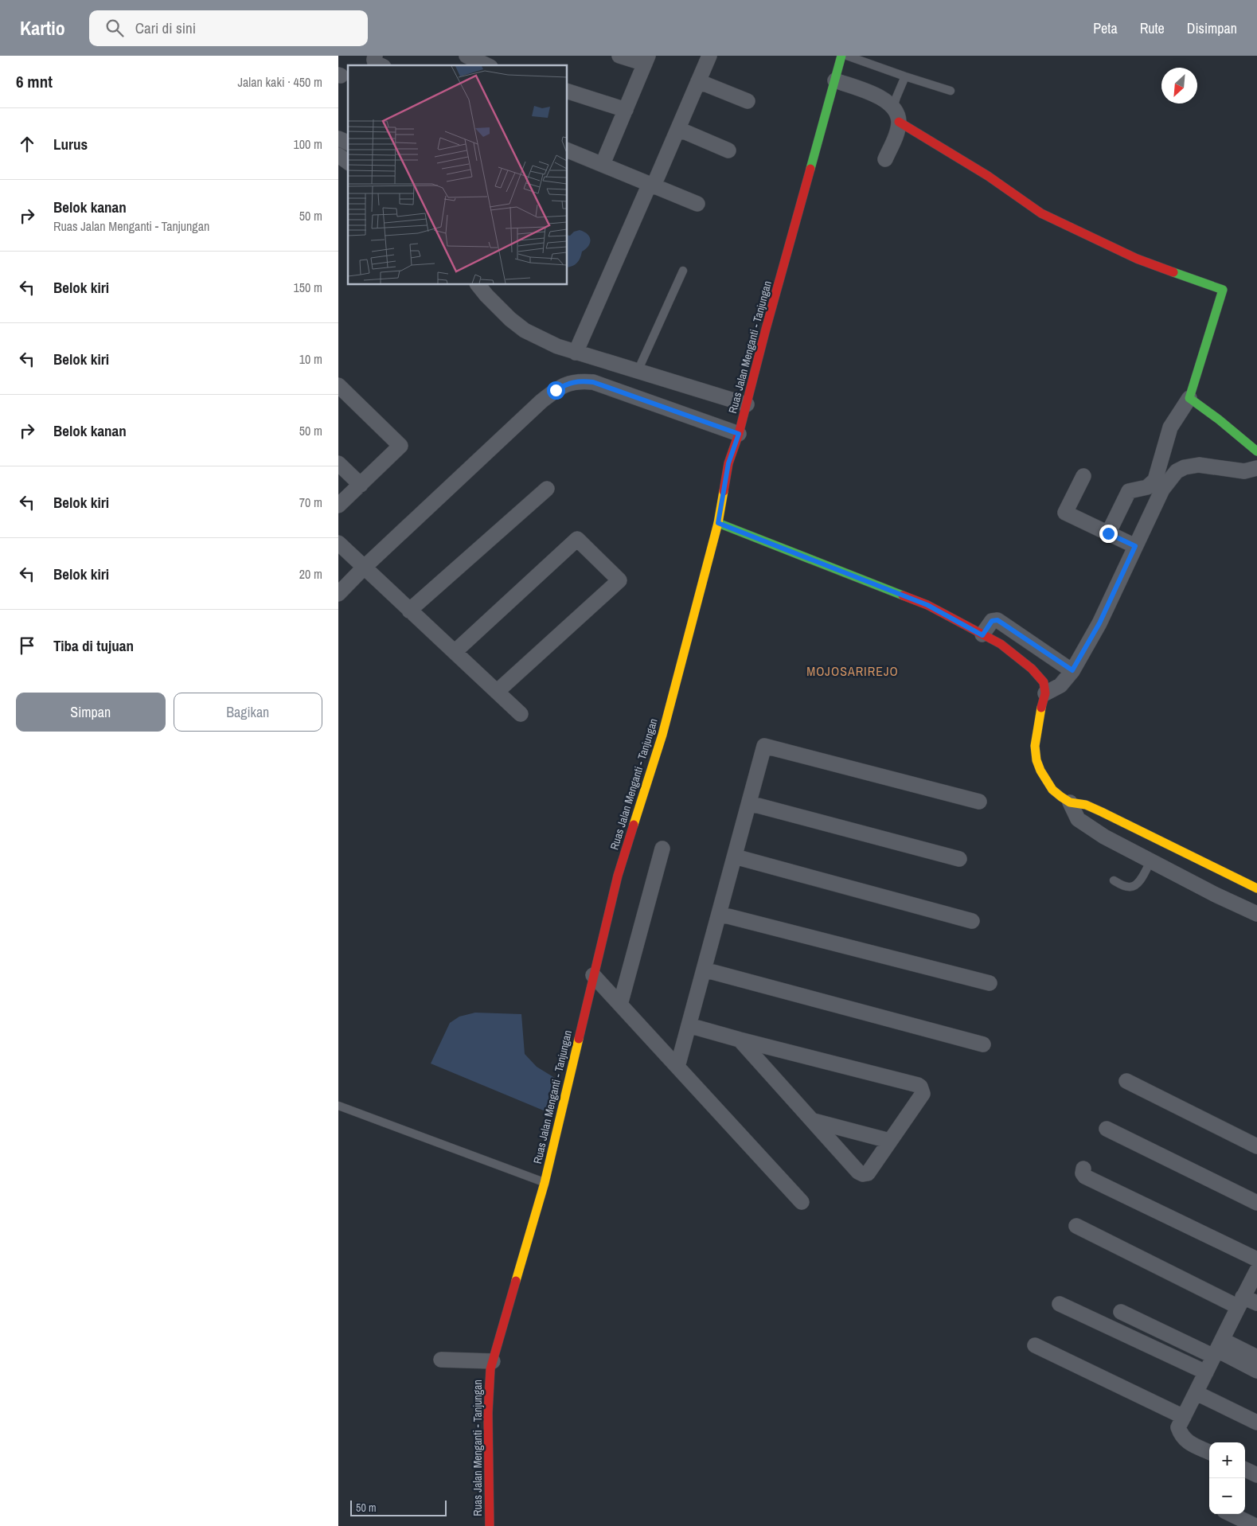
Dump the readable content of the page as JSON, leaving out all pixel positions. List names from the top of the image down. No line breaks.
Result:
{"streets":{"main road":["Ruas Jalan Menganti - Tanjungan"]},"districts":["MOJOSARIREJO"],"scale_bar":"50 m","north":"bottom left","page":{"header":"Kartio","search":"Cari di sini","nav":["Peta","Rute","Disimpan"],"heading":["6 mnt","Jalan kaki · 450 m"],"list":[["Lurus","100 m"],["Belok kanan","Ruas Jalan Menganti - Tanjungan","50 m"],["Belok kiri","150 m"],["Belok kiri","10 m"],["Belok kanan","50 m"],["Belok kiri","70 m"],["Belok kiri","20 m"],"Tiba di tujuan"],"buttons":["Simpan","Bagikan"],"map_buttons":["+","−"],"scale":"50 m"}}
